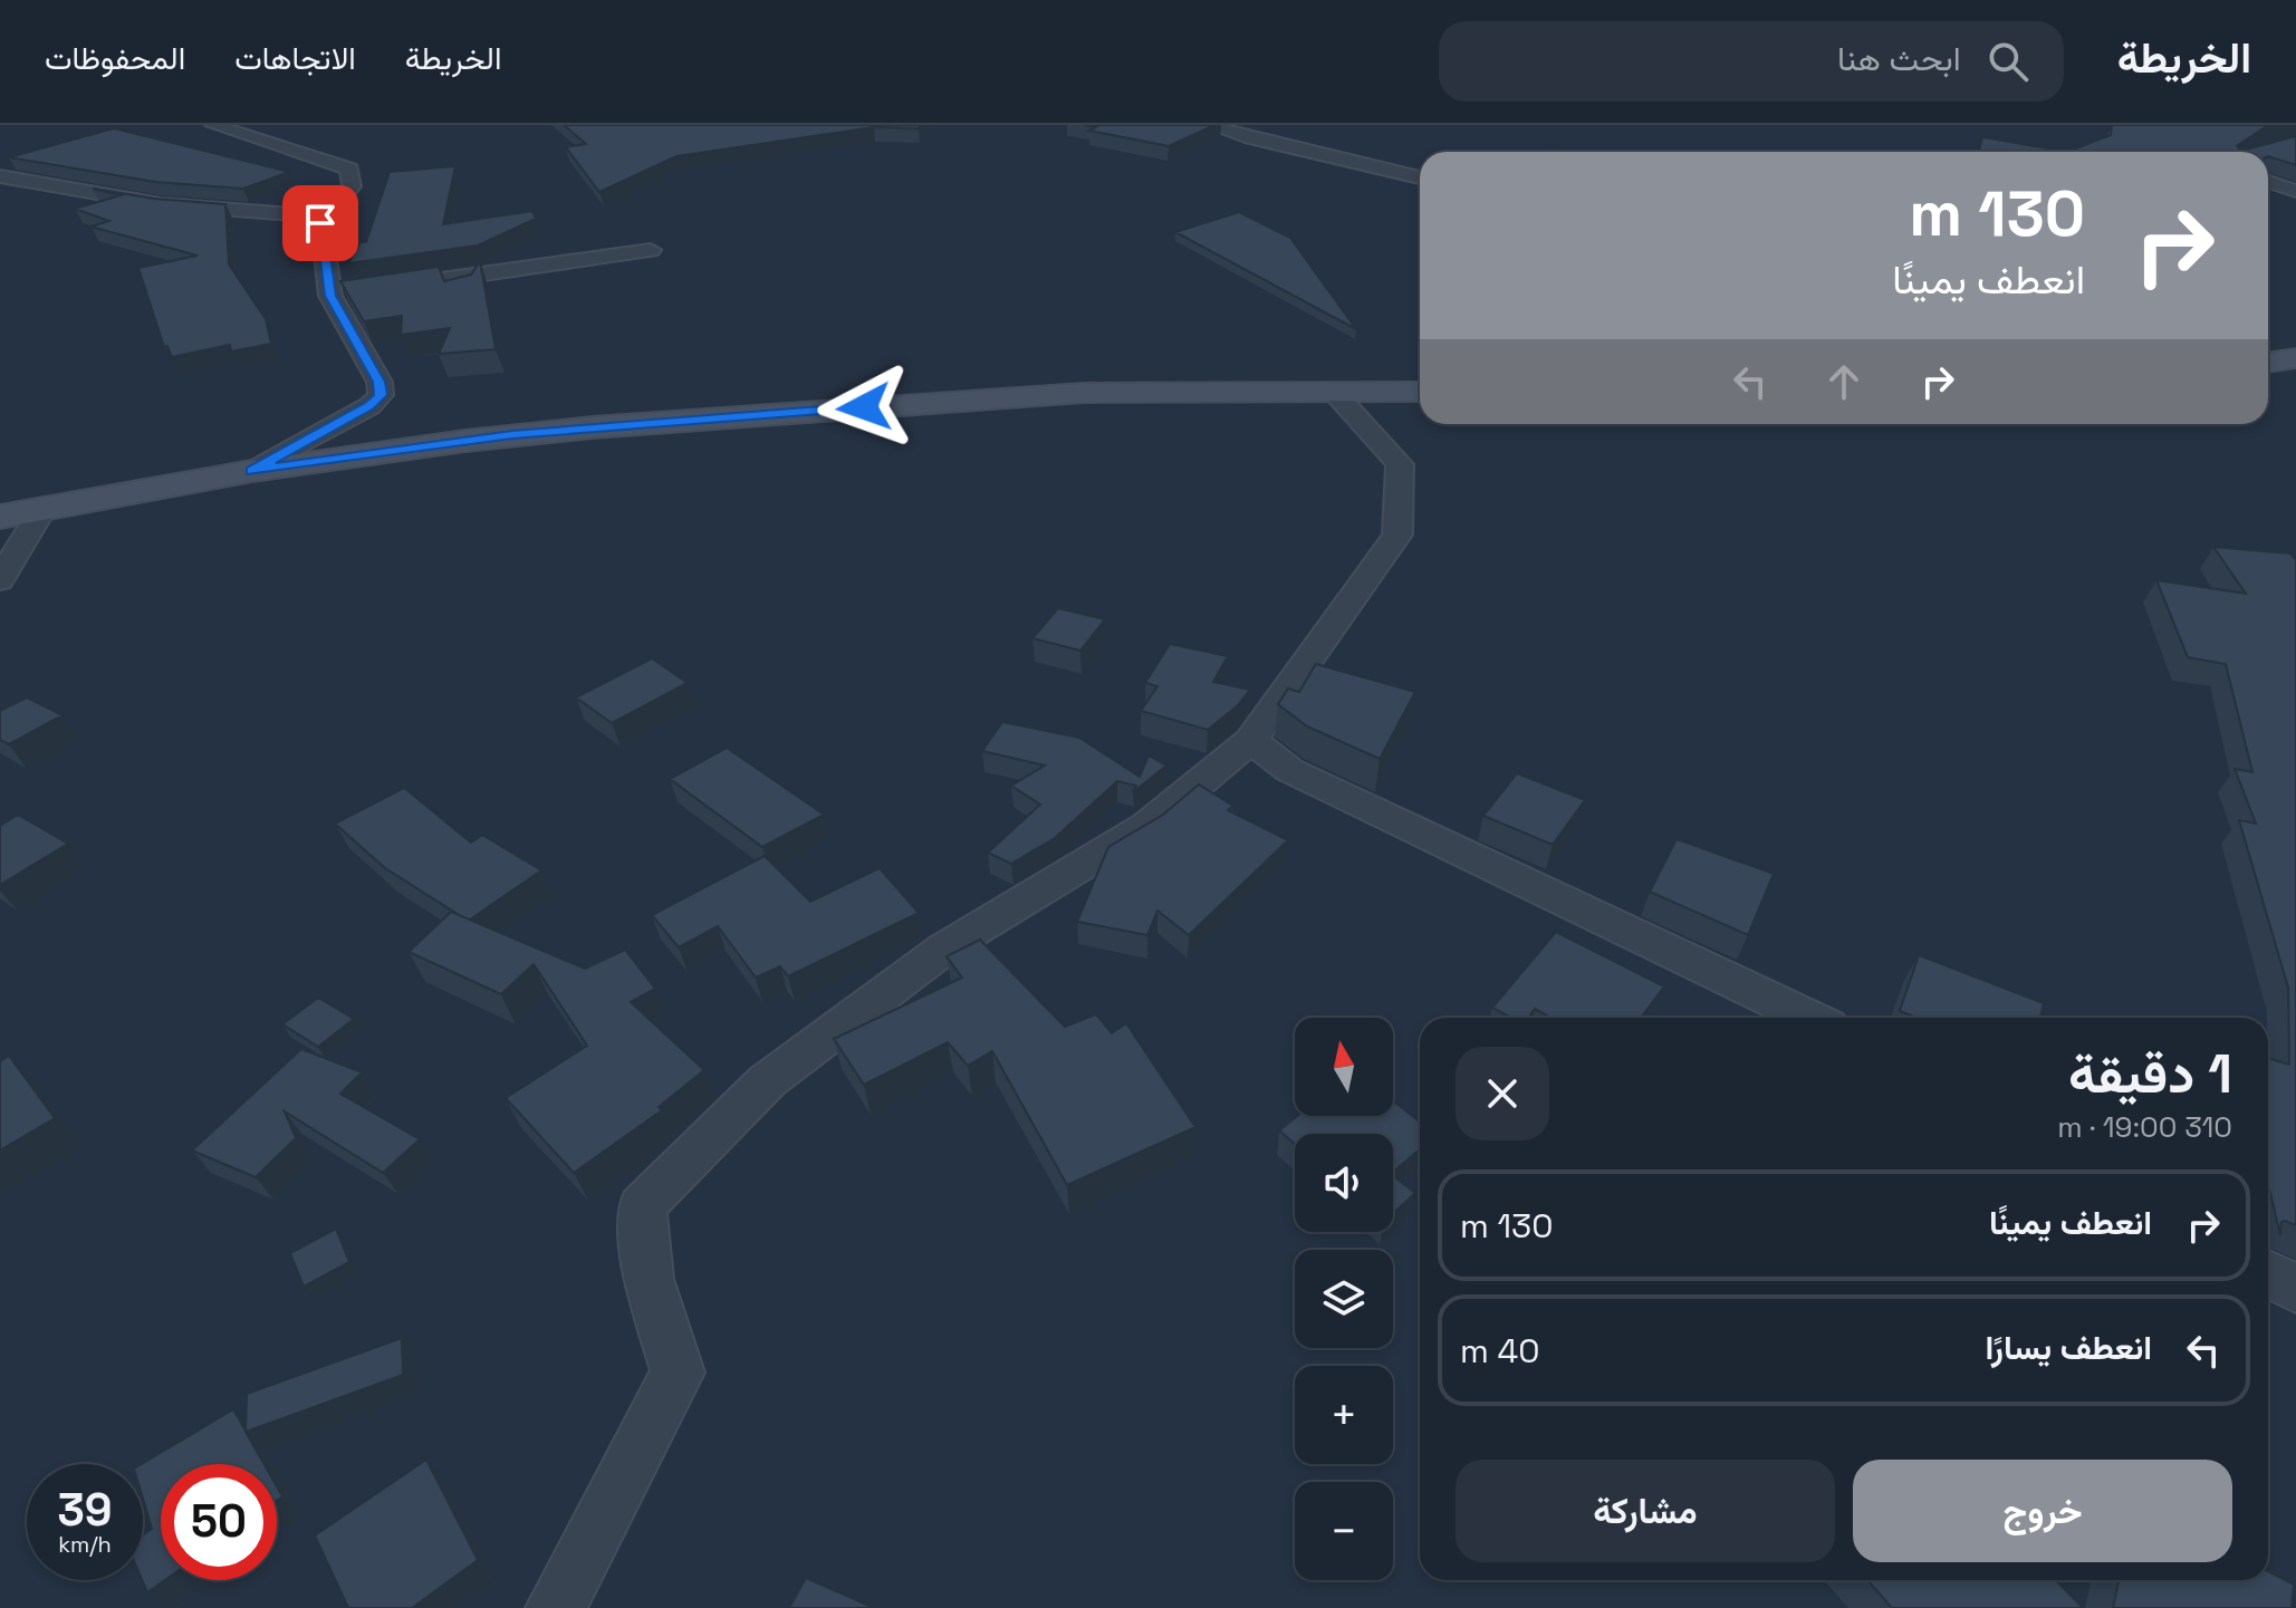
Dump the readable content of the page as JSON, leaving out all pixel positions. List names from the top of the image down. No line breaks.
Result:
{"north":"top","page":{"header":"الخريطة","search":"ابحث هنا","nav":["الخريطة","الاتجاهات","المحفوظات"],"turn":["130 m","انعطف يمينًا"],"map_buttons":["+","−"],"heading":["1 دقيقة","310 m · 19:00"],"list":[{"name":"انعطف يمينًا","value":"130 m"},{"name":"انعطف يسارًا","value":"40 m"}],"buttons":["خروج","مشاركة"],"speed":"39 km/h","limit":"50"}}
